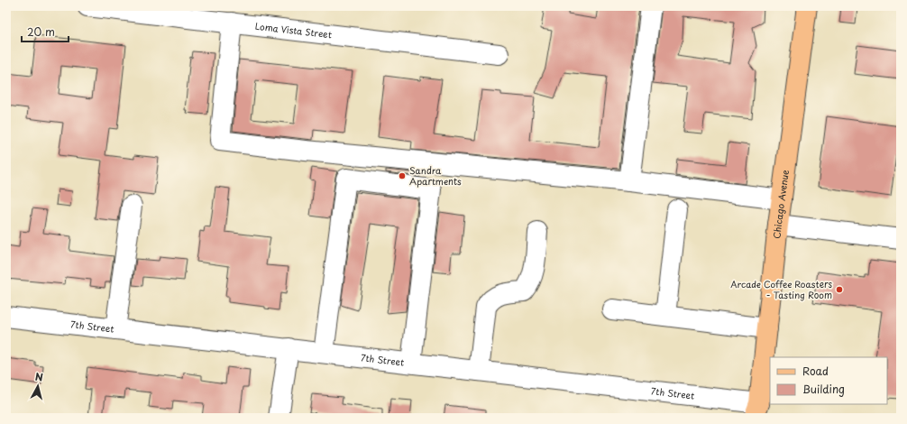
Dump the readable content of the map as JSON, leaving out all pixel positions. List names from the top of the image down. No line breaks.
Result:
{"streets":{"main road":["Chicago Avenue"],"street":["Loma Vista Street","7th Street"]},"crossings":[["Chicago Avenue","7th Street"]],"places":["Sandra Apartments","Arcade Coffee Roasters - Tasting Room"],"legend":["Road","Building"],"scale_bar":"20 m","north":"top"}
